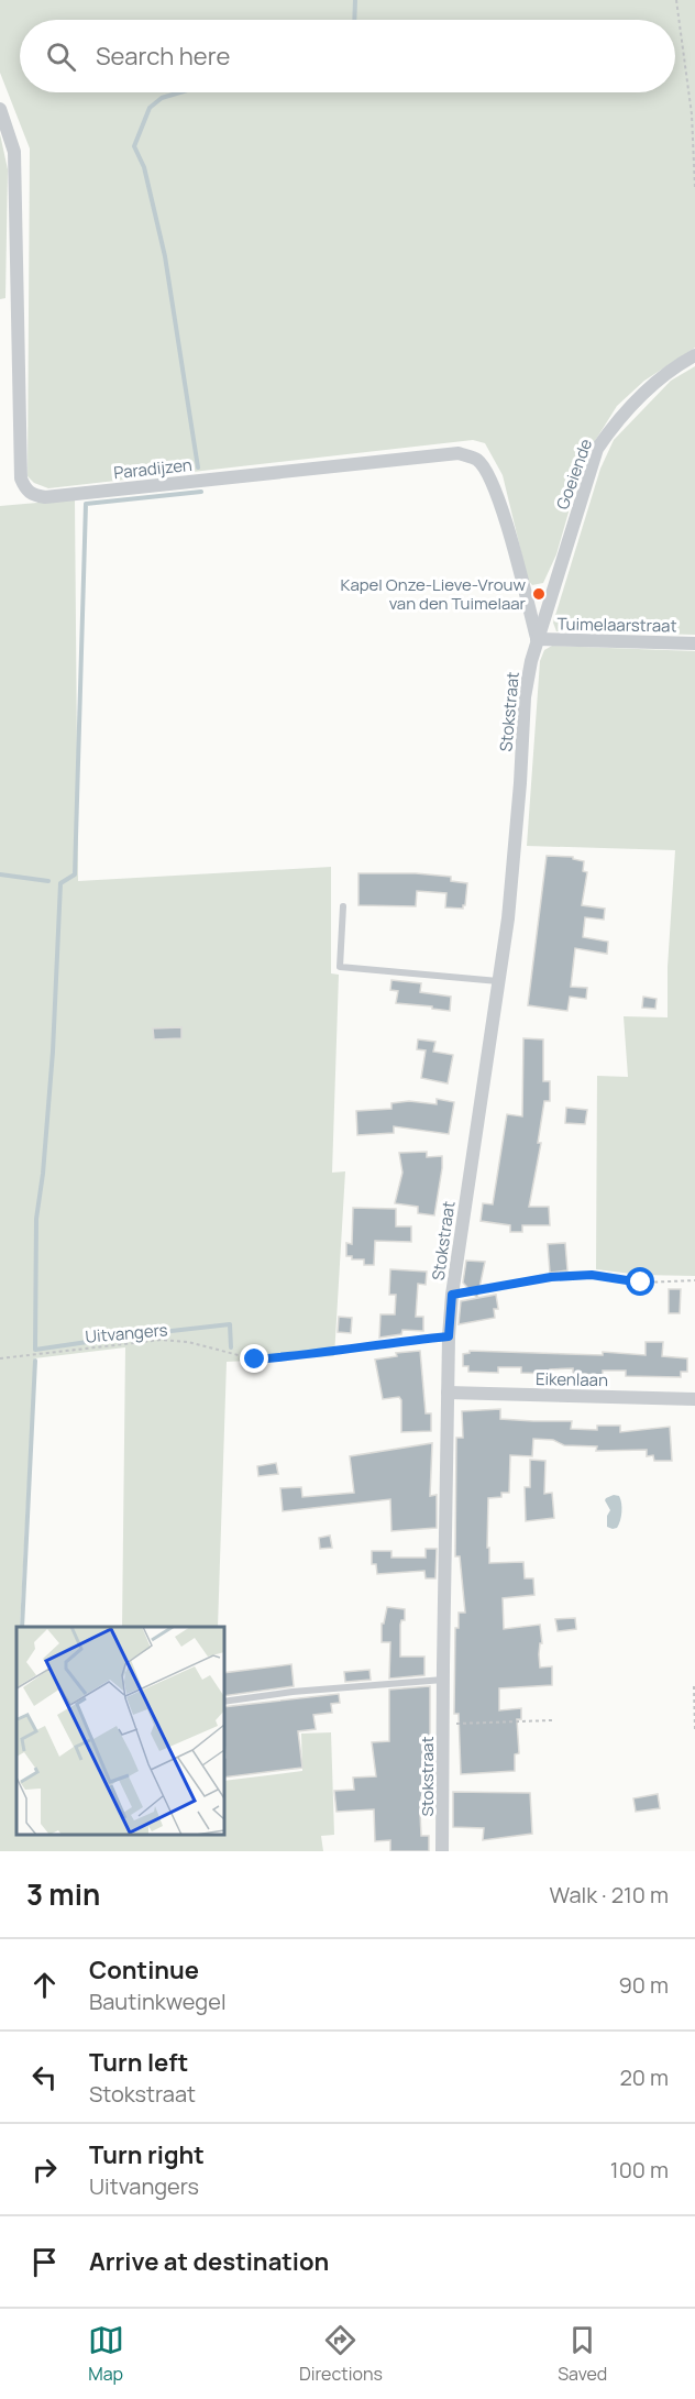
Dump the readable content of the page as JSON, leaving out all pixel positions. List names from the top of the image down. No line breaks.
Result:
{"streets":{"street":["Paradijzen","Goeiende","Tuimelaarstraat","Stokstraat","Eikenlaan"],"path":["Uitvangers"]},"crossings":[["Paradijzen","Goeiende"],["Paradijzen","Tuimelaarstraat"],["Paradijzen","Stokstraat"],["Goeiende","Tuimelaarstraat"],["Goeiende","Stokstraat"],["Tuimelaarstraat","Stokstraat"],["Stokstraat","Uitvangers"],["Stokstraat","Eikenlaan"]],"places":["Kapel Onze-Lieve-Vrouw van den Tuimelaar"],"page":{"search":"Search here","heading":["3 min","Walk · 210 m"],"list":[["Continue","Bautinkwegel","90 m"],["Turn left","Stokstraat","20 m"],["Turn right","Uitvangers","100 m"],"Arrive at destination"],"nav":["Map","Directions","Saved"]}}
